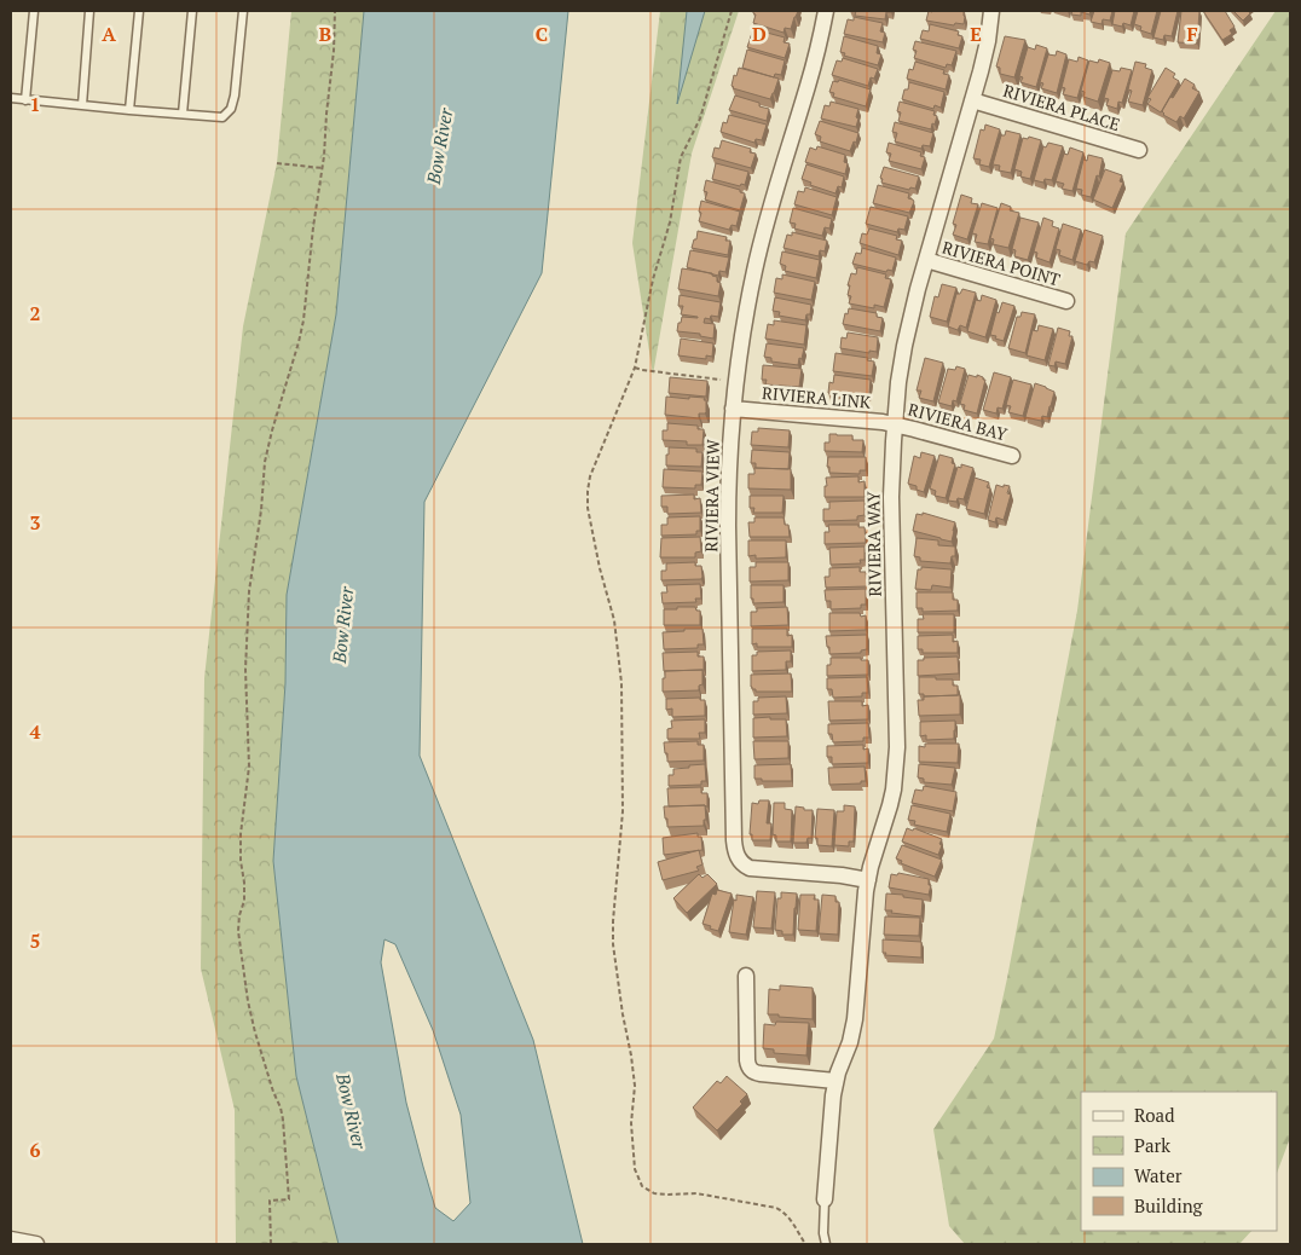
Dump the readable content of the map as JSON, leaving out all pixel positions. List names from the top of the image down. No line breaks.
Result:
{"streets":{"street":["RIVIERA PLACE","RIVIERA POINT","RIVIERA LINK","RIVIERA BAY","RIVIERA VIEW","RIVIERA WAY"]},"crossings":[["RIVIERA PLACE","RIVIERA WAY"],["RIVIERA POINT","RIVIERA WAY"],["RIVIERA LINK","RIVIERA BAY"],["RIVIERA LINK","RIVIERA VIEW"],["RIVIERA LINK","RIVIERA WAY"],["RIVIERA BAY","RIVIERA WAY"],["RIVIERA VIEW","RIVIERA WAY"]],"water":["Bow River"],"legend":["Road","Park","Water","Building"],"grid":{"columns":["A","B","C","D","E","F"],"rows":["1","2","3","4","5","6"]}}
